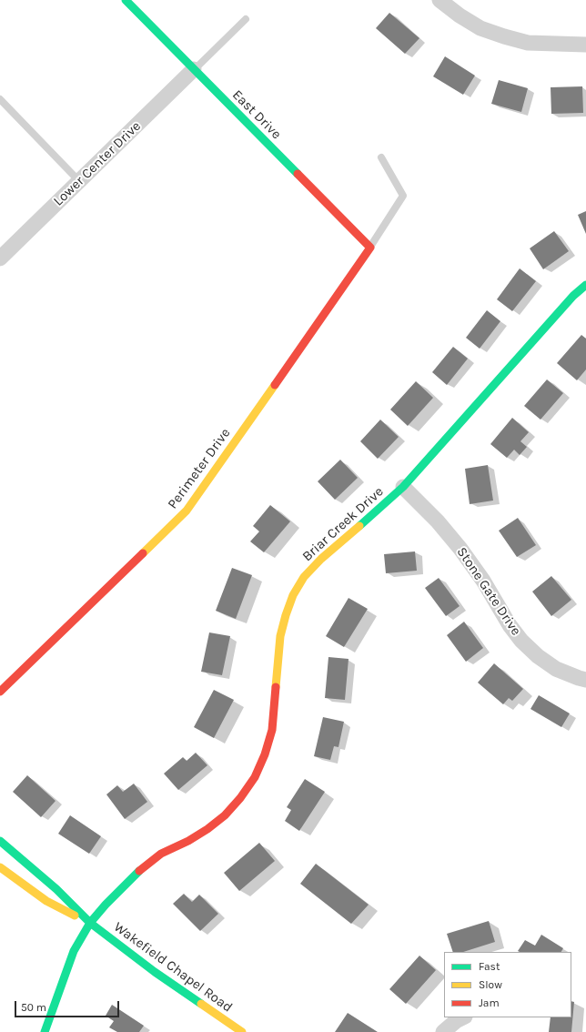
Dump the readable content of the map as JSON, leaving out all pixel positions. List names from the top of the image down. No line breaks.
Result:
{"streets":{"street":["East Drive","Lower Center Drive","Perimeter Drive","Briar Creek Drive","Stone Gate Drive","Wakefield Chapel Road"]},"crossings":[["East Drive","Lower Center Drive"],["East Drive","Perimeter Drive"],["Briar Creek Drive","Stone Gate Drive"],["Briar Creek Drive","Wakefield Chapel Road"]],"legend":["Fast","Slow","Jam"],"scale_bar":"50 m"}
